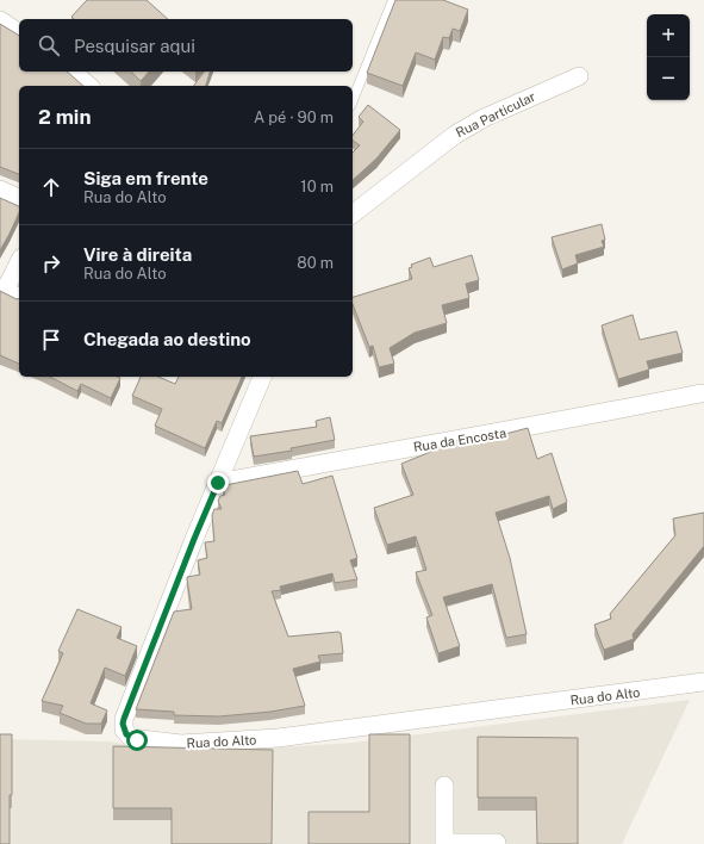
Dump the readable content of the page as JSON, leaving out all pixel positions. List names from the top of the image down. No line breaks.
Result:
{"streets":{"street":["Rua Particular","Rua da Encosta","Rua do Alto"]},"crossings":[["Rua da Encosta","Rua do Alto"]],"page":{"map_buttons":["+","−"],"search":"Pesquisar aqui","heading":["2 min","A pé · 90 m"],"list":[["Siga em frente","Rua do Alto","10 m"],["Vire à direita","Rua do Alto","80 m"],"Chegada ao destino"]}}
